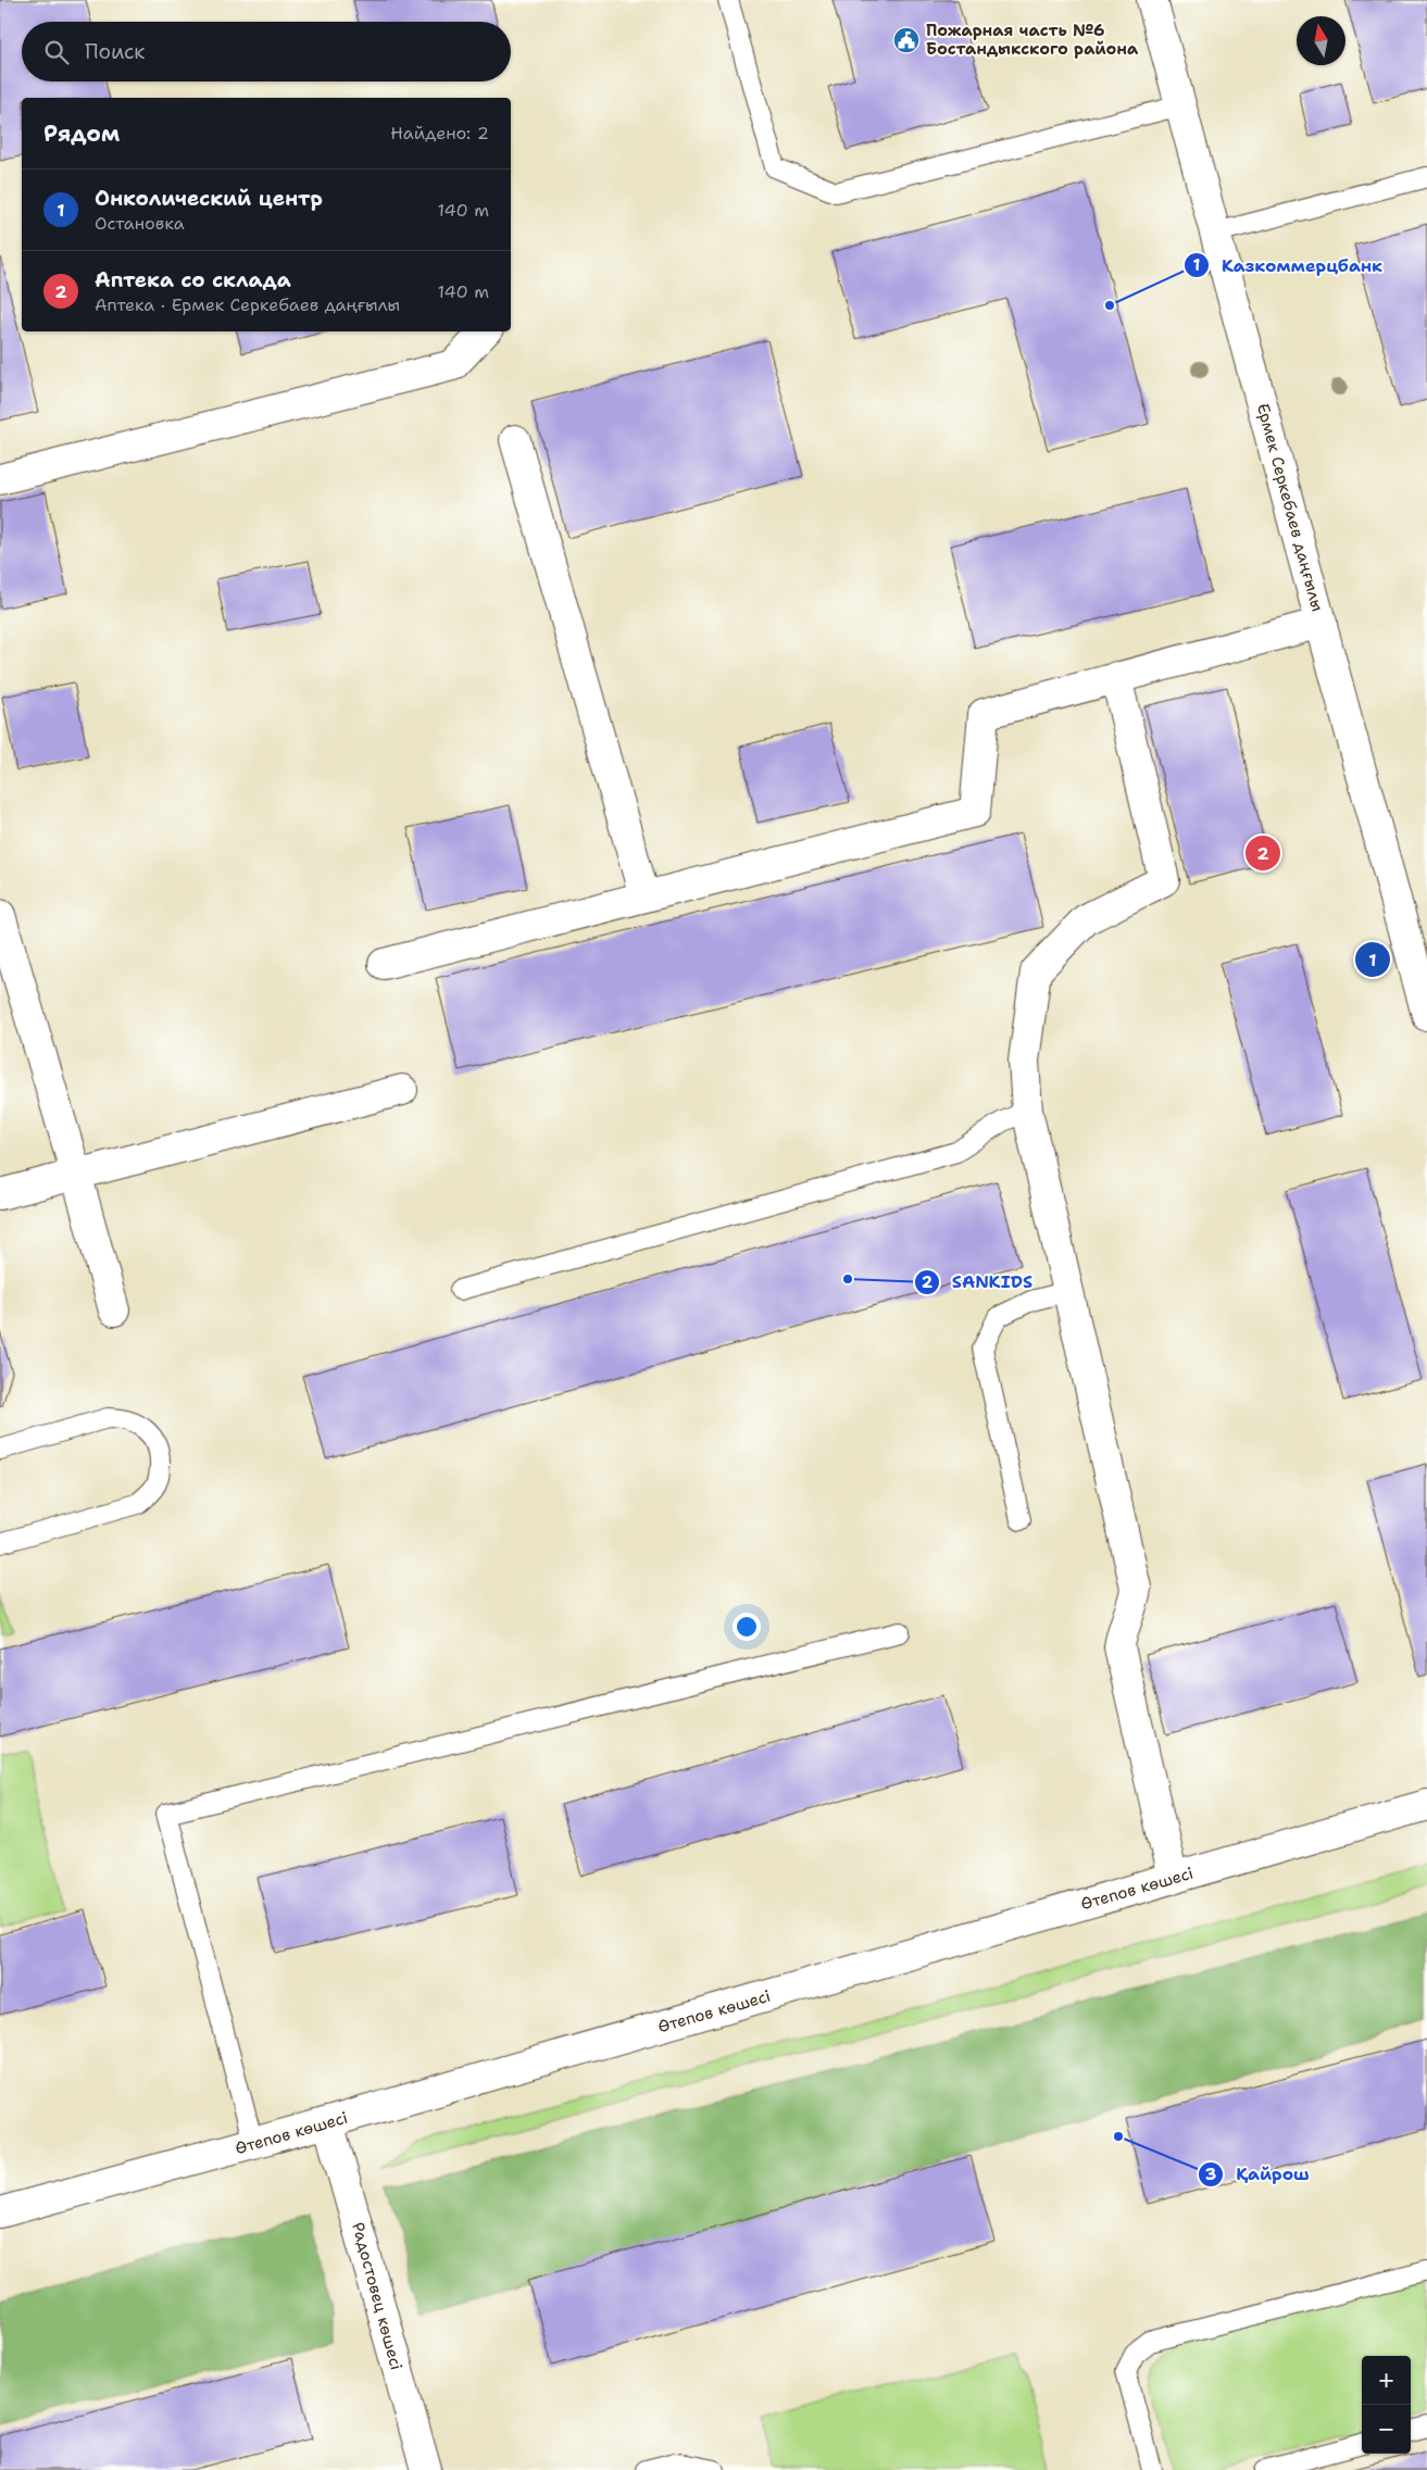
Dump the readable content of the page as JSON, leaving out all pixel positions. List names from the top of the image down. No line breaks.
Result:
{"streets":{"street":["Ермек Серкебаев даңғылы","Өтепов көшесі","Радостовец көшесі"]},"crossings":[["Өтепов көшесі","Радостовец көшесі"]],"places":{"public building":["Пожарная часть №6 Бостандыкского района"],"other":["Казкоммерцбанк","SANKIDS","Қайрош"]},"north":"top","page":{"search":"Поиск","heading":["Рядом","Найдено: 2"],"list":[{"mark":"1","name":"Онколический центр","note":"Остановка","value":"140 m"},{"mark":"2","name":"Аптека со склада","note":"Аптека · Ермек Серкебаев даңғылы","value":"140 m"}],"pins":["2","1"],"map_buttons":["+","−"]}}
